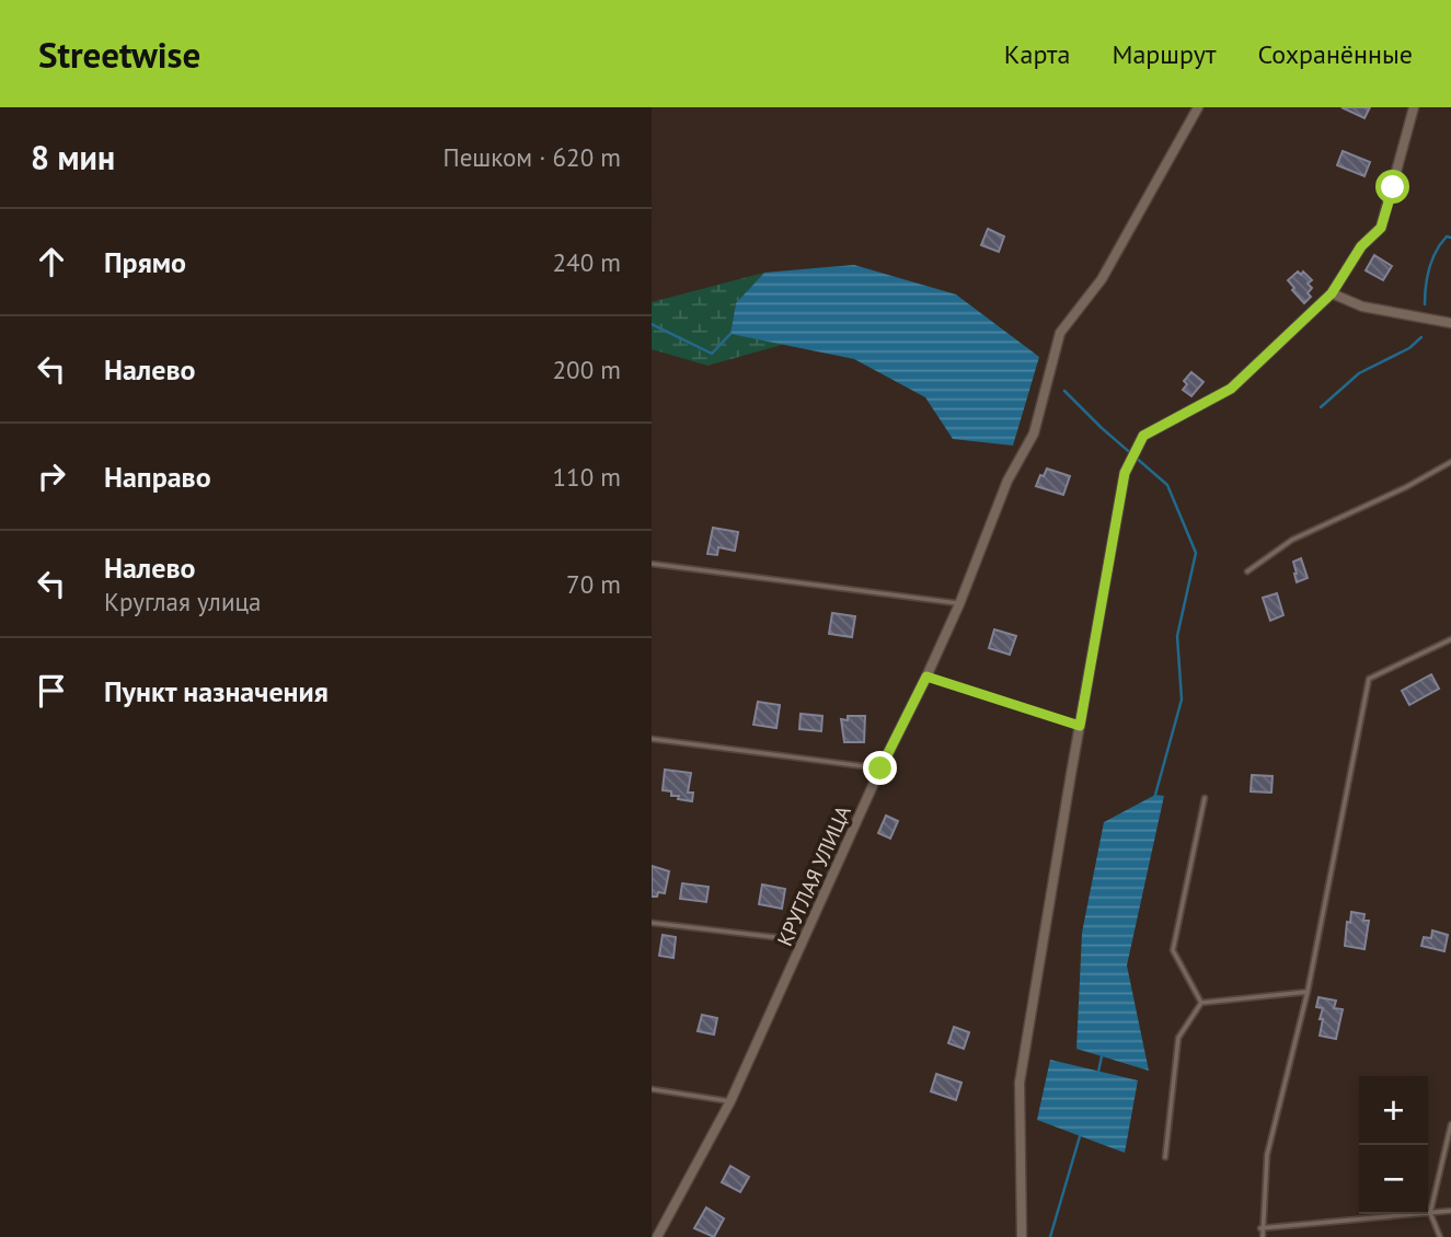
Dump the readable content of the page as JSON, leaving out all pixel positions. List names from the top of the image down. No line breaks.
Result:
{"streets":{"street":["КРУГЛАЯ УЛИЦА"]},"page":{"header":"Streetwise","nav":["Карта","Маршрут","Сохранённые"],"heading":["8 мин","Пешком · 620 m"],"list":[["Прямо","240 m"],["Налево","200 m"],["Направо","110 m"],["Налево","Круглая улица","70 m"],"Пункт назначения"],"map_buttons":["+","−"]}}
